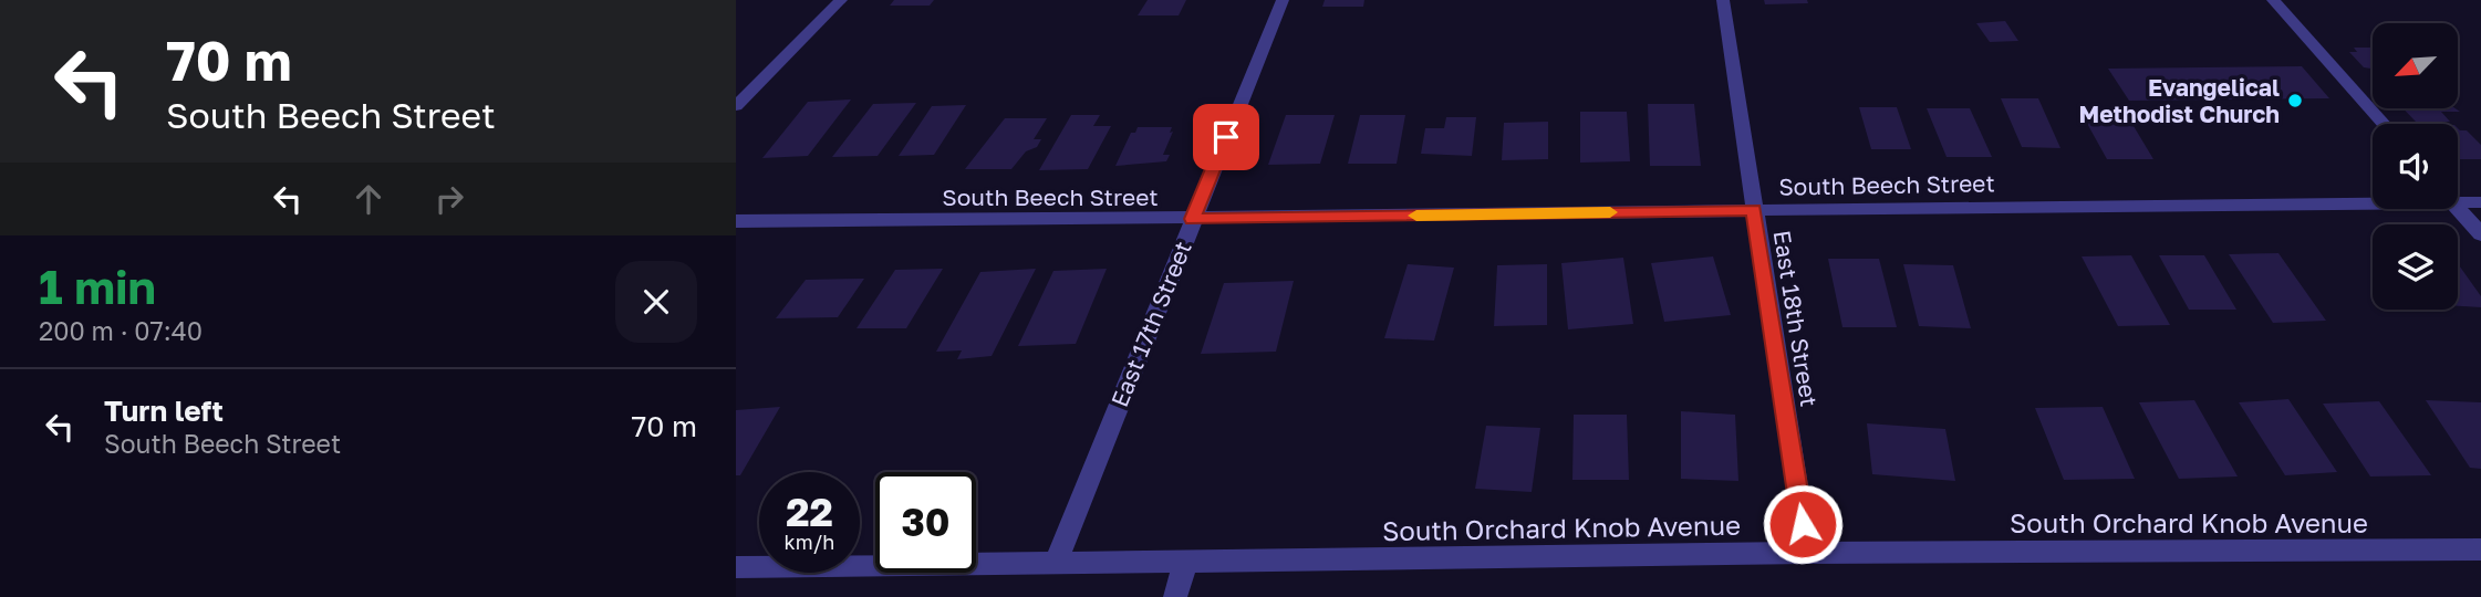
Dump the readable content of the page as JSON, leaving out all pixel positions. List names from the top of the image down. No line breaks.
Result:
{"streets":{"street":["South Beech Street","East 18th Street","East 17th Street","South Orchard Knob Avenue"]},"crossings":[["South Beech Street","East 18th Street"],["South Beech Street","East 17th Street"],["East 18th Street","South Orchard Knob Avenue"],["East 17th Street","South Orchard Knob Avenue"]],"places":["Evangelical Methodist Church"],"north":"bottom left","page":{"turn":["70 m","South Beech Street"],"heading":["1 min","200 m · 07:40"],"list":[{"name":"Turn left","note":"South Beech Street","value":"70 m"}],"speed":"22 km/h","limit":"30"}}
